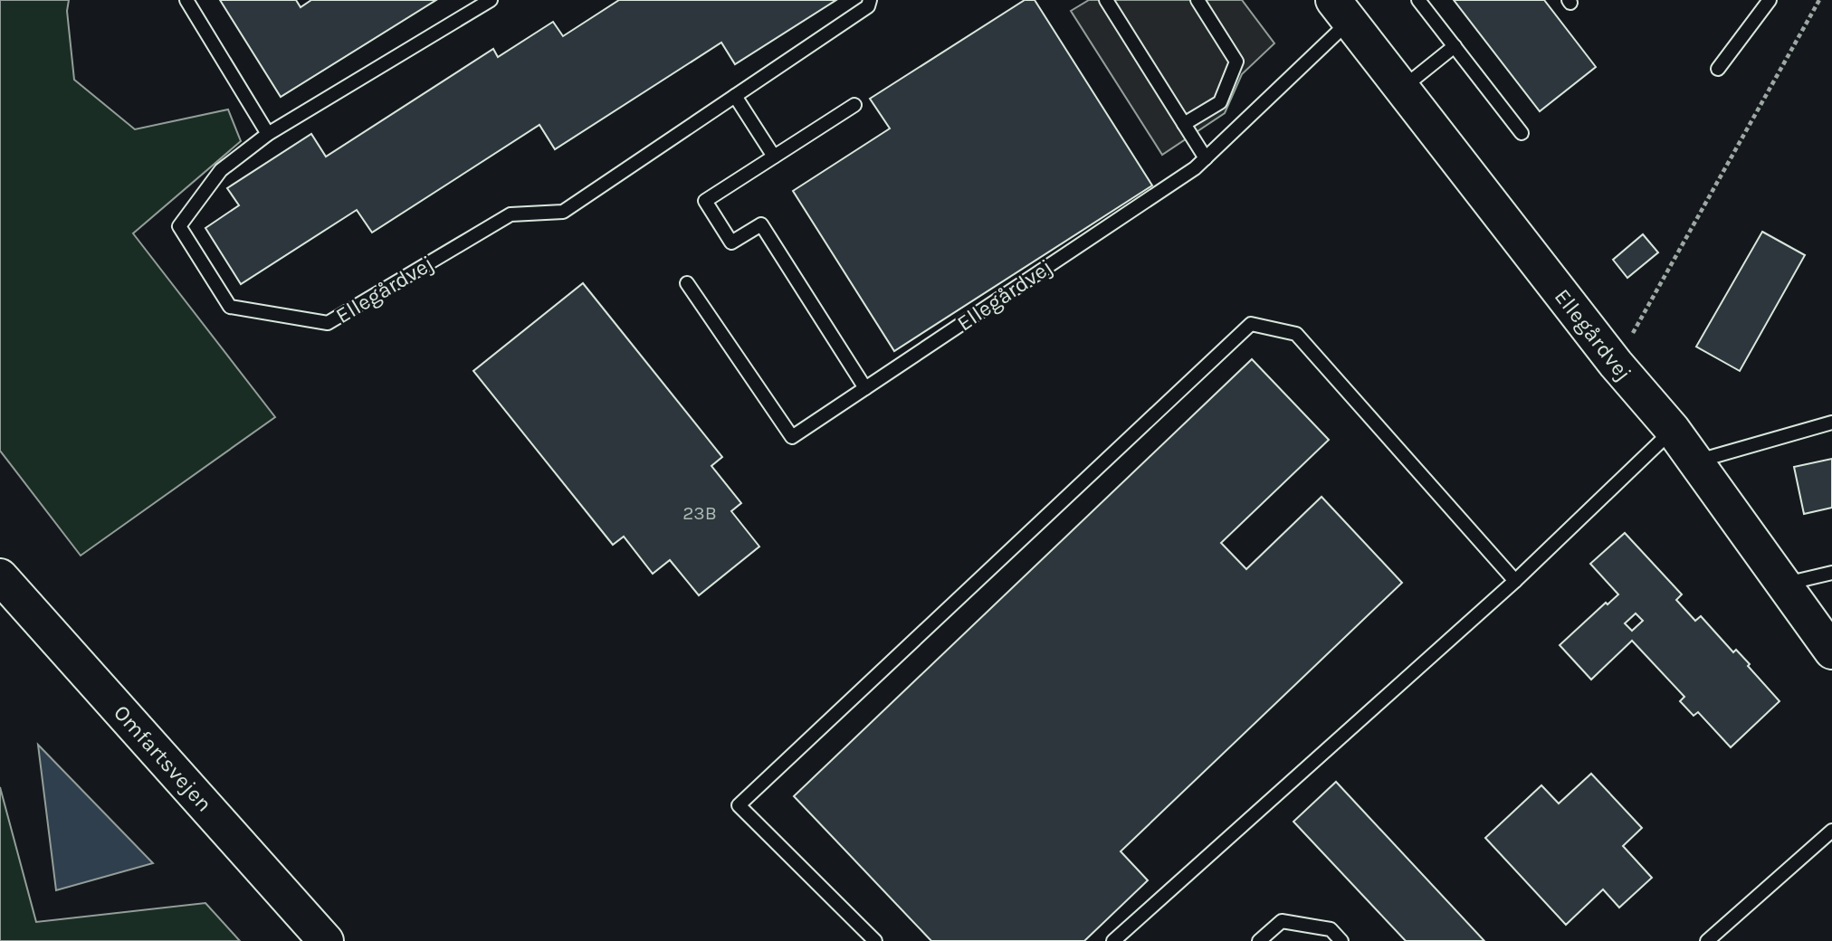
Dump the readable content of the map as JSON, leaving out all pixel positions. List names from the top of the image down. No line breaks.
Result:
{"streets":{"main road":["Ellegårdvej","Omfartsvejen"]},"house_numbers":["23B"]}
